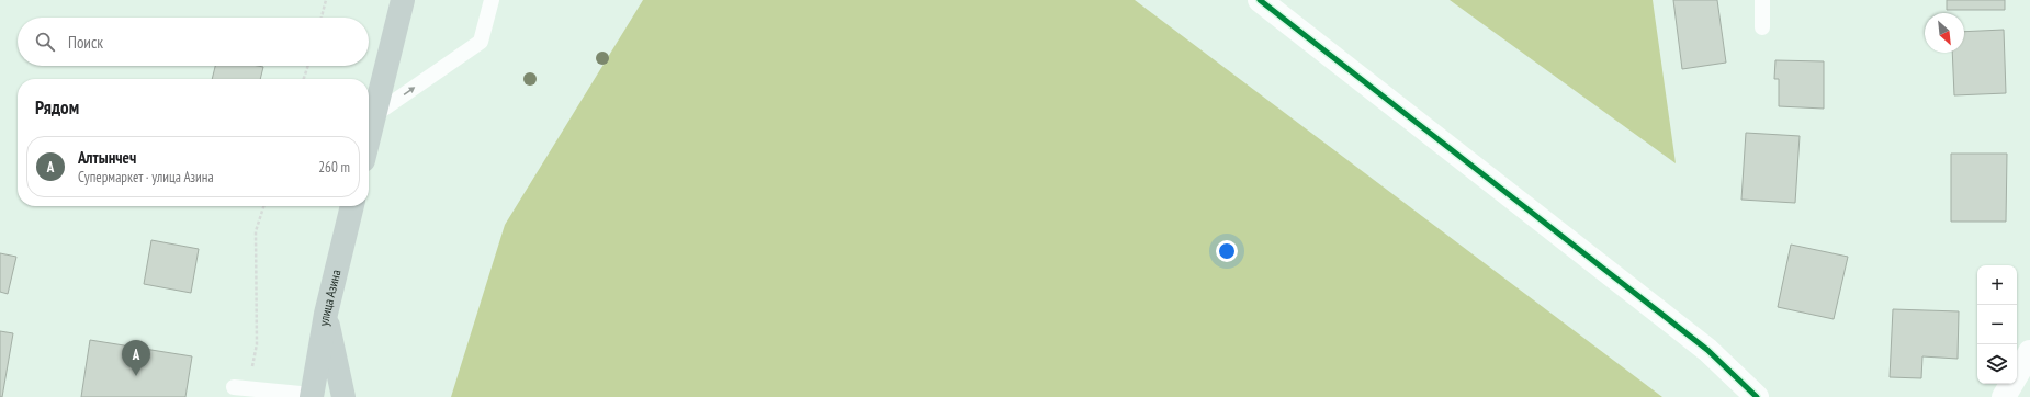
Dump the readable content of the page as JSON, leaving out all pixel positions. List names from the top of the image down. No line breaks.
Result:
{"streets":{"main road":["улица Азина"]},"north":"bottom right","page":{"search":"Поиск","heading":"Рядом","list":[{"mark":"A","name":"Алтынчеч","note":"Супермаркет · улица Азина","value":"260 m"}],"map_buttons":["+","−"],"pins":"A"}}
